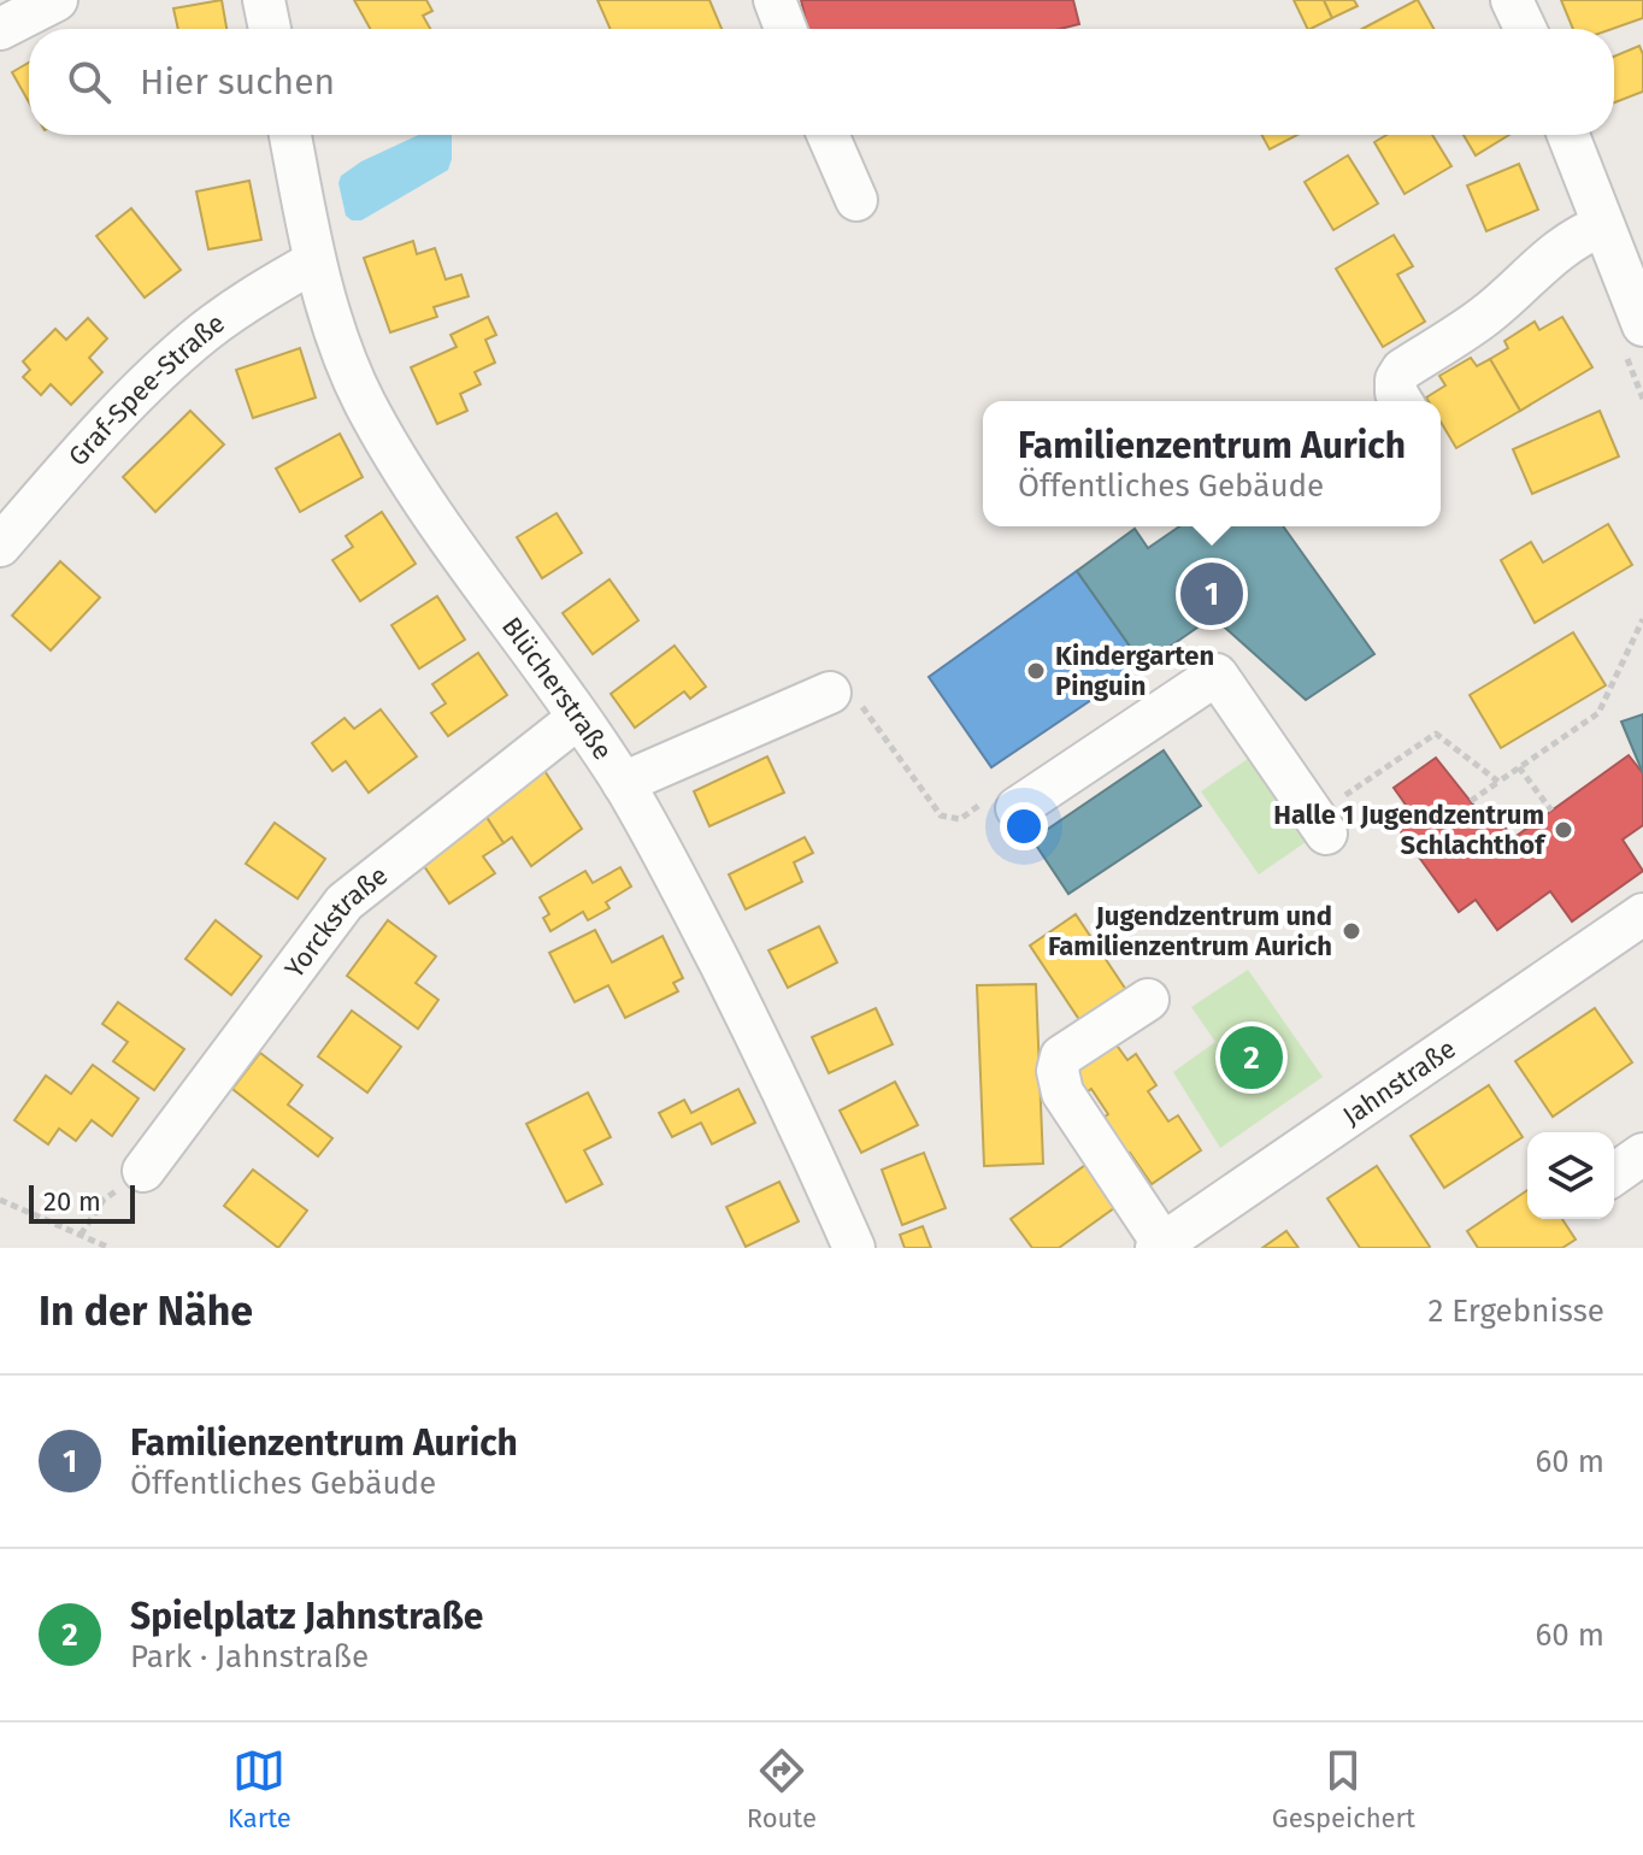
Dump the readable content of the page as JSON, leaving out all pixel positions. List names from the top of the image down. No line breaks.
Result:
{"streets":{"street":["Graf-Spee-Straße","Blücherstraße","Yorckstraße","Jahnstraße"]},"crossings":[["Graf-Spee-Straße","Blücherstraße"],["Blücherstraße","Yorckstraße"]],"places":["Kindergarten Pinguin","Halle 1 Jugendzentrum Schlachthof","Jugendzentrum und Familienzentrum Aurich"],"scale_bar":"20 m","page":{"search":"Hier suchen","popup":["Familienzentrum Aurich","Öffentliches Gebäude"],"pins":["1","2"],"scale":"20 m","heading":["In der Nähe","2 Ergebnisse"],"list":[{"mark":"1","name":"Familienzentrum Aurich","note":"Öffentliches Gebäude","value":"60 m"},{"mark":"2","name":"Spielplatz Jahnstraße","note":"Park · Jahnstraße","value":"60 m"}],"nav":["Karte","Route","Gespeichert"]}}
